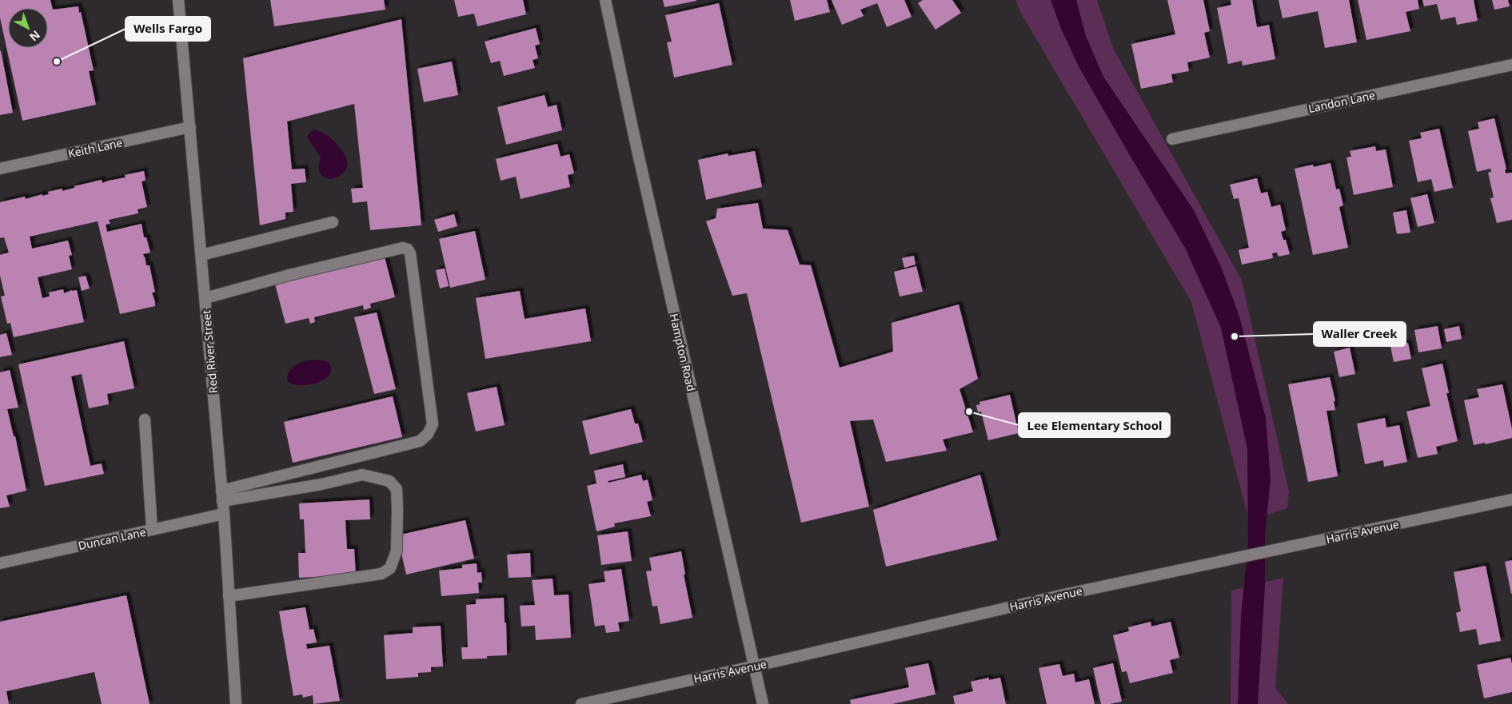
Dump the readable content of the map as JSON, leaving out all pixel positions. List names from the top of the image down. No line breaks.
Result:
{"streets":{"street":["Landon Lane","Keith Lane","Red River Street","Hampton Road","Harris Avenue","Duncan Lane"]},"crossings":[["Keith Lane","Red River Street"],["Red River Street","Duncan Lane"],["Hampton Road","Harris Avenue"]],"places":["Wells Fargo","Waller Creek","Lee Elementary School"],"north":"bottom right"}
